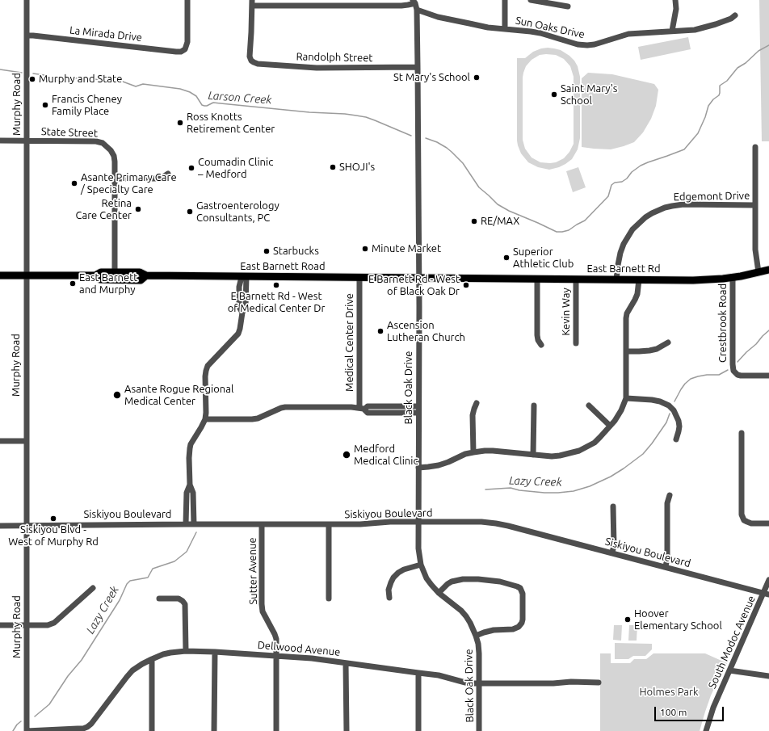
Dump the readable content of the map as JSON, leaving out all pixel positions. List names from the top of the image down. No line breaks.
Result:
{"streets":{"main road":["East Barnett Road","East Barnett Rd"],"street":["Sun Oaks Drive","La Mirada Drive","Randolph Street","Murphy Road","State Street","Edgemont Drive","Kevin Way","Crestbrook Road","Medical Center Drive","Black Oak Drive","Siskiyou Boulevard","Sutter Avenue","South Modoc Avenue","Dellwood Avenue"]},"crossings":[["Sun Oaks Drive","Black Oak Drive"],["La Mirada Drive","Murphy Road"],["Randolph Street","Black Oak Drive"],["Murphy Road","State Street"],["Murphy Road","East Barnett Road"],["Murphy Road","Siskiyou Boulevard"],["State Street","East Barnett Road"],["Edgemont Drive","East Barnett Rd"],["East Barnett Road","East Barnett Rd"],["East Barnett Road","Medical Center Drive"],["East Barnett Road","Black Oak Drive"],["East Barnett Rd","Kevin Way"],["East Barnett Rd","Crestbrook Road"],["East Barnett Rd","Black Oak Drive"],["Medical Center Drive","Black Oak Drive"],["Black Oak Drive","Siskiyou Boulevard"],["Black Oak Drive","Dellwood Avenue"],["Siskiyou Boulevard","Sutter Avenue"],["Siskiyou Boulevard","South Modoc Avenue"],["Sutter Avenue","Dellwood Avenue"]],"water":["Larson Creek","Lazy Creek"],"parks":["Holmes Park"],"places":["St Mary's School","Murphy and State","Saint Mary's School","Francis Cheney Family Place","Ross Knotts Retirement Center","SHOJI's","Coumadin Clinic – Medford","Asante Primary Care / Specialty Care","Retina Care Center","Gastroenterology Consultants, PC","RE/MAX","Minute Market","Starbucks","Superior Athletic Club","East Barnett and Murphy","E Barnett Rd - West of Medical Center Dr","E Barnett Rd - West of Black Oak Dr","Ascension Lutheran Church","Asante Rogue Regional Medical Center","Medford Medical Clinic","Siskiyou Blvd - West of Murphy Rd","Hoover Elementary School"],"scale_bar":"100 m"}
